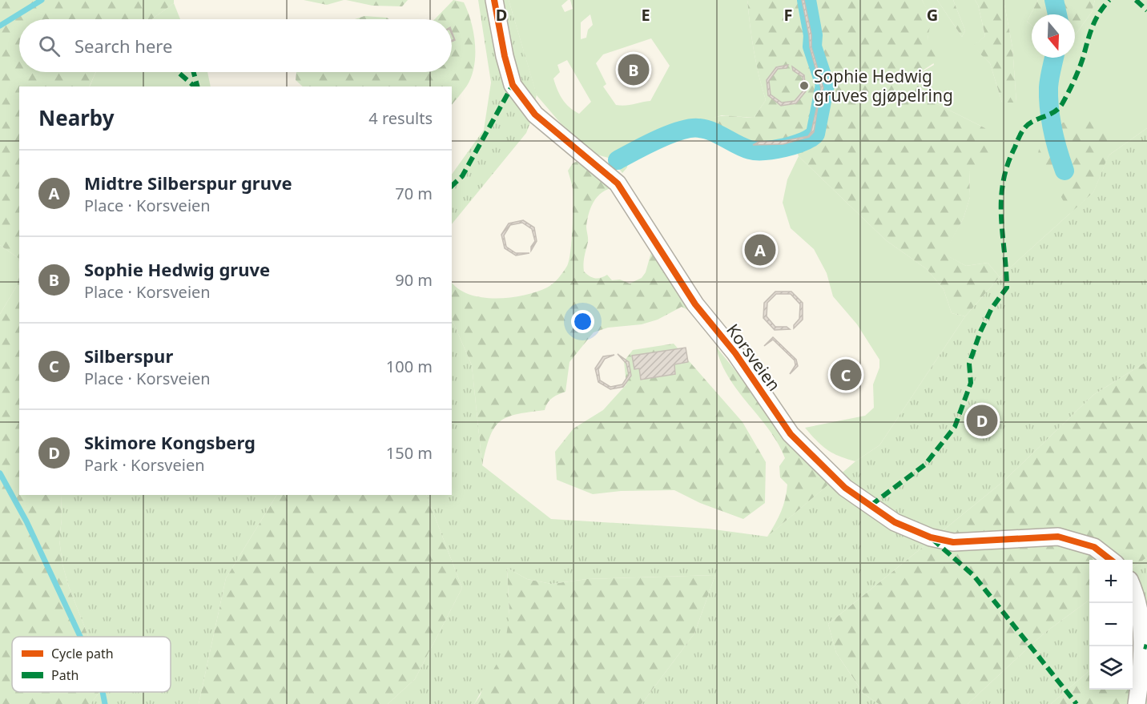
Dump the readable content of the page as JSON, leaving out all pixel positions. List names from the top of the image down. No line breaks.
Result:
{"streets":{"street":["Korsveien"]},"places":["Sophie Hedwig gruves gjøpelring"],"legend":["Cycle path","Path"],"north":"bottom","page":{"search":"Search here","pins":["B","A","C","D"],"heading":["Nearby","4 results"],"list":[{"mark":"A","name":"Midtre Silberspur gruve","note":"Place · Korsveien","value":"70 m"},{"mark":"B","name":"Sophie Hedwig gruve","note":"Place · Korsveien","value":"90 m"},{"mark":"C","name":"Silberspur","note":"Place · Korsveien","value":"100 m"},{"mark":"D","name":"Skimore Kongsberg","note":"Park · Korsveien","value":"150 m"}],"map_buttons":["+","−"]},"grid":{"columns":["D","E","F","G"]}}
